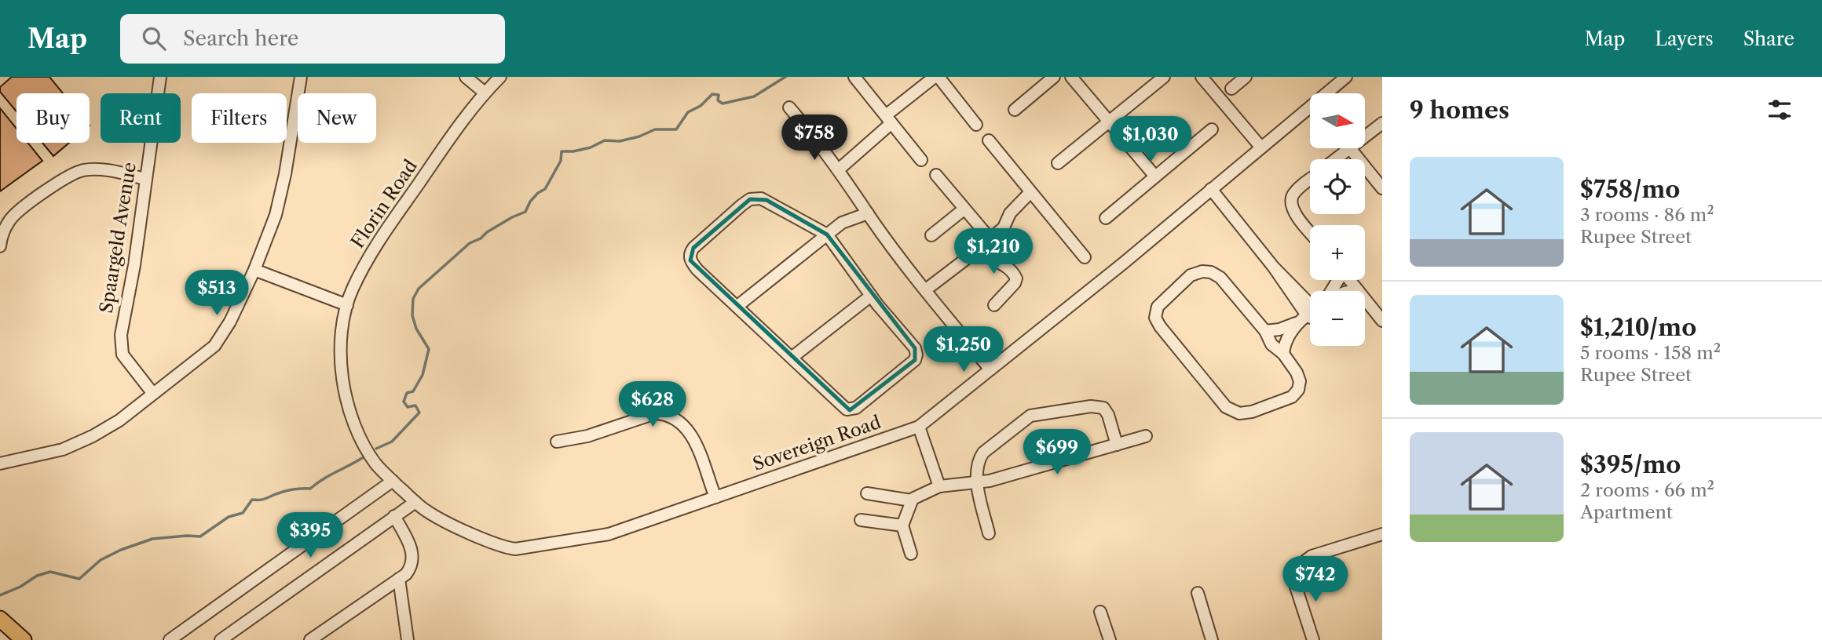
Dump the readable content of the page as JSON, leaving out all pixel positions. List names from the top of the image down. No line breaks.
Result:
{"streets":{"street":["Florin Road","Spaargeld Avenue","Sovereign Road"]},"crossings":[["Florin Road","Sovereign Road"]],"north":"right","page":{"header":"Map","search":"Search here","nav":["Map","Layers","Share"],"heading":"9 homes","map_buttons":["+","−"],"chip":["Buy","Rent","Filters","New"],"price":["$758","$1,030","$1,210","$513","$1,250","$628","$699","$395","$742"],"list":[{"name":"$758/mo","note":"3 rooms · 86 m² · Rupee Street"},{"name":"$1,210/mo","note":"5 rooms · 158 m² · Rupee Street"},{"name":"$395/mo","note":"2 rooms · 66 m² · Apartment"}]}}
